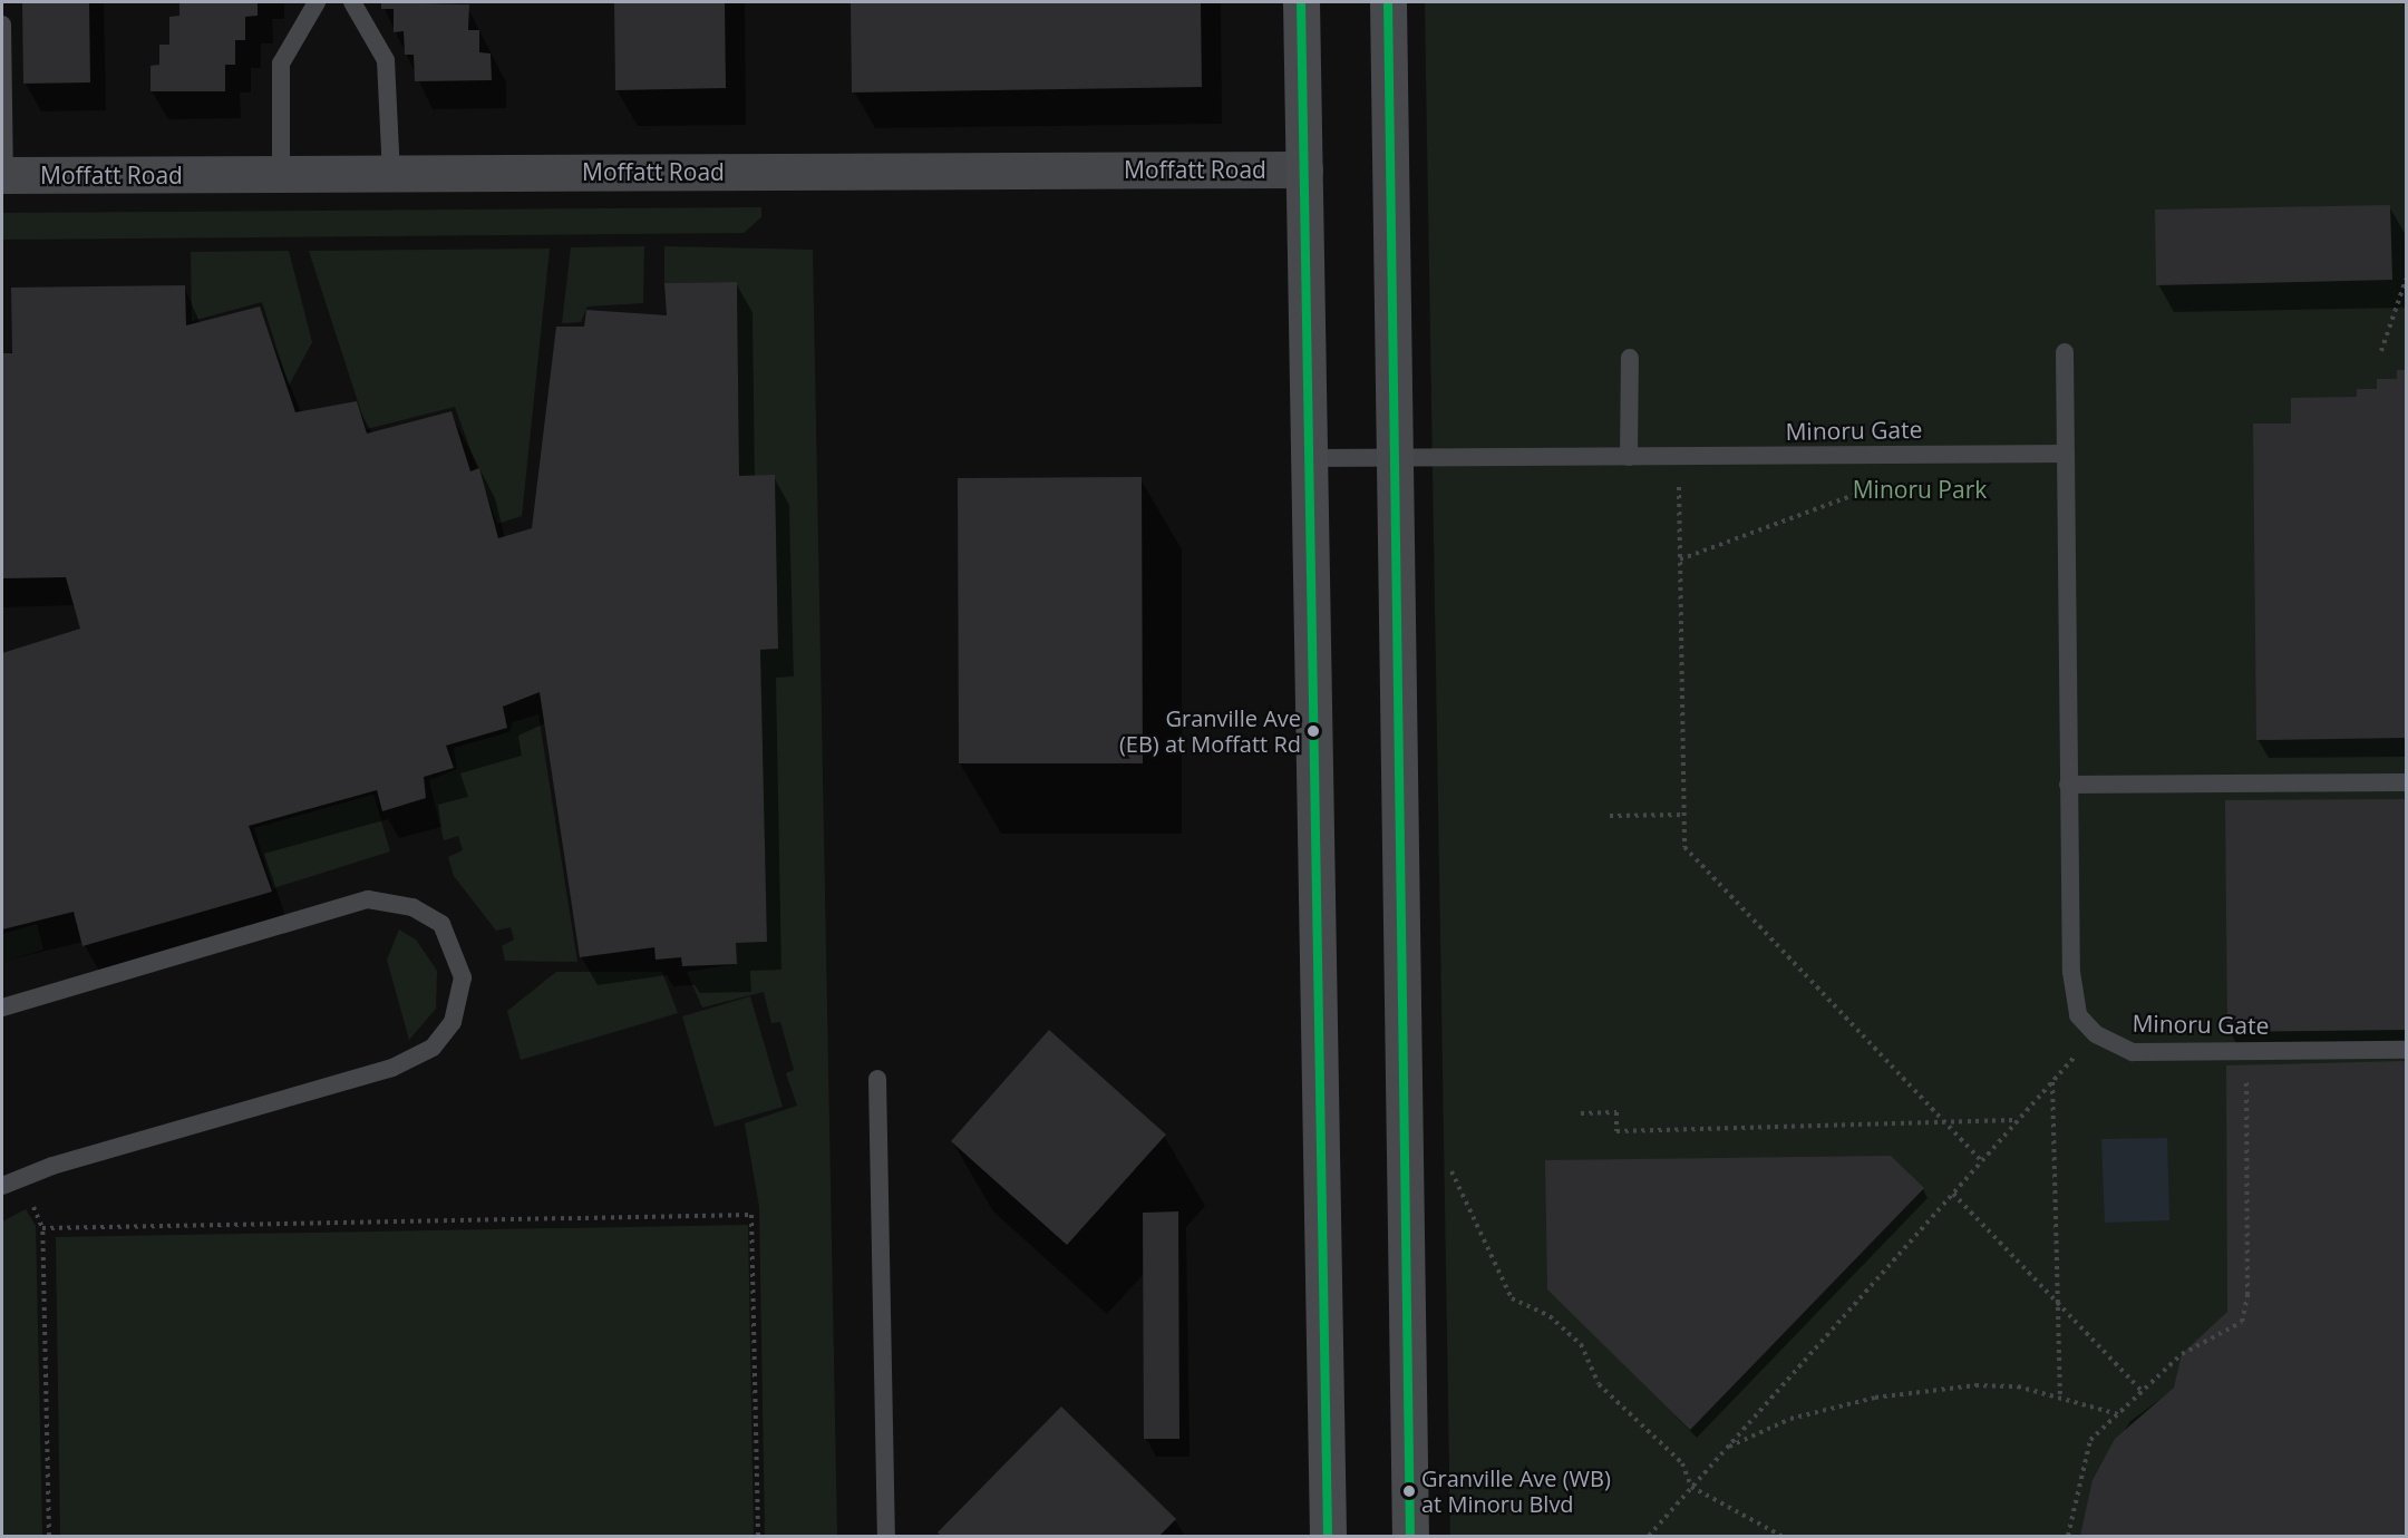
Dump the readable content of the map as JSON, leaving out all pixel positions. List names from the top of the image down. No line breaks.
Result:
{"streets":{"street":["Moffatt Road"],"lane":["Minoru Gate"]},"parks":["Minoru Park"],"places":["Granville Ave (EB) at Moffatt Rd","Granville Ave (WB) at Minoru Blvd"]}
